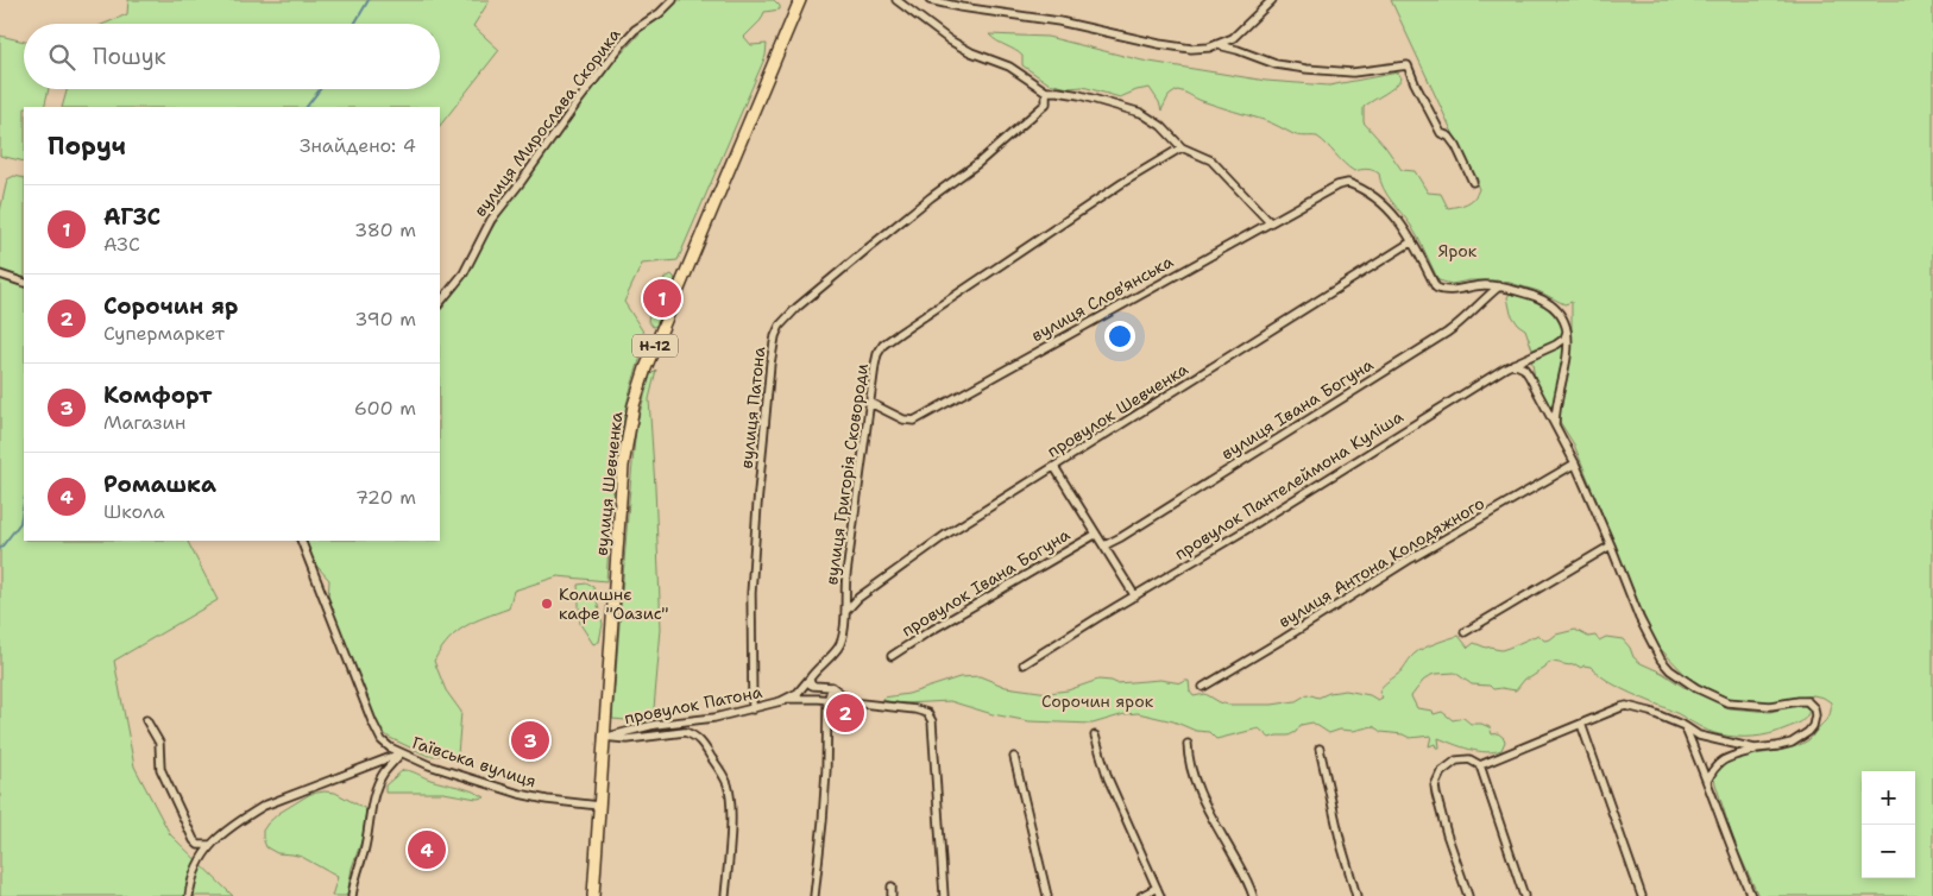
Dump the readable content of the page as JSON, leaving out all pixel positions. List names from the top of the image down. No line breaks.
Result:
{"streets":{"main road":["Н-12","вулиця Шевченка"],"street":["вулиця Мирослава Скорика","вулиця Слов'янська","вулиця Патона","вулиця Івана Богуна","провулок Шевченка","вулиця Григорія Сковороди","провулок Пантелеймона Куліша","вулиця Антона Колодяжного","провулок Івана Богуна","провулок Патона","Гаївська вулиця"]},"crossings":[["вулиця Слов'янська","провулок Шевченка"],["вулиця Слов'янська","вулиця Григорія Сковороди"],["вулиця Патона","провулок Патона"],["провулок Шевченка","вулиця Григорія Сковороди"],["вулиця Григорія Сковороди","провулок Патона"],["вулиця Шевченка","провулок Патона"],["вулиця Шевченка","Гаївська вулиця"]],"parks":["Ярок","Сорочин ярок"],"places":["Колишнє кафе \"Оазис\""],"page":{"search":"Пошук","heading":["Поруч","Знайдено: 4"],"list":[{"mark":"1","name":"АГЗС","note":"АЗС","value":"380 m"},{"mark":"2","name":"Сорочин яр","note":"Супермаркет","value":"390 m"},{"mark":"3","name":"Комфорт","note":"Магазин","value":"600 m"},{"mark":"4","name":"Ромашка","note":"Школа","value":"720 m"}],"pins":["1","2","3","4"],"map_buttons":["+","−"]}}
